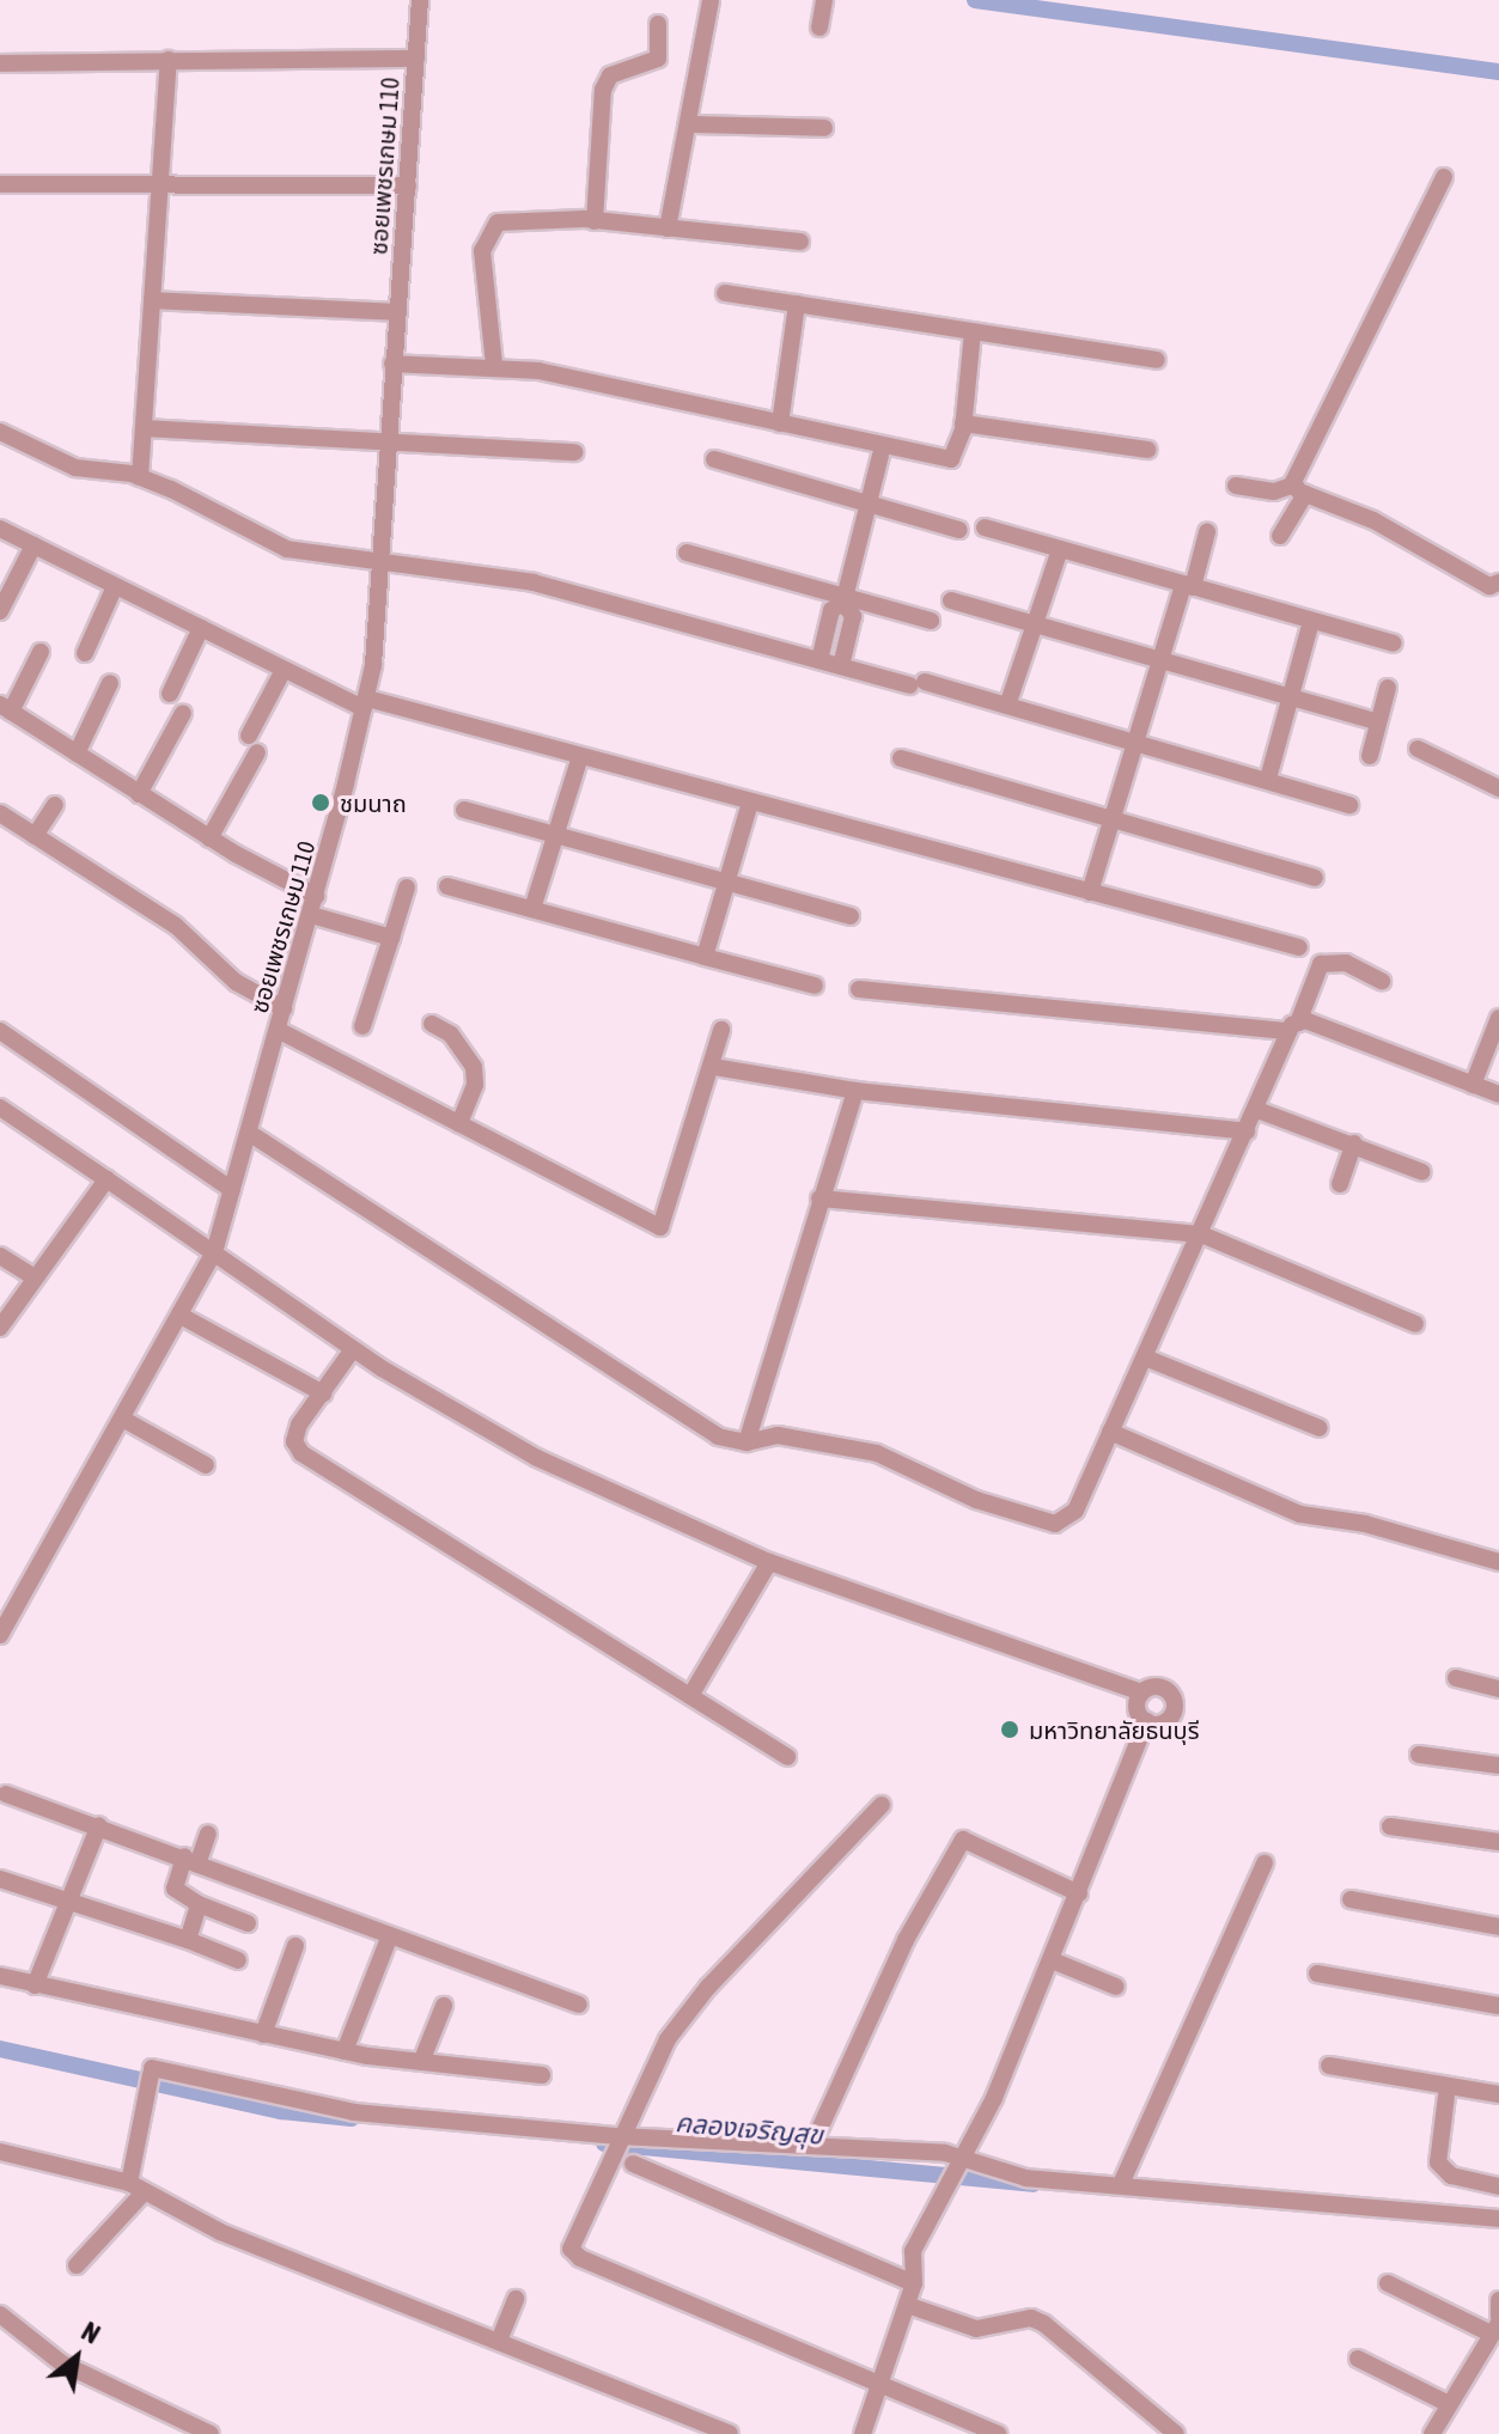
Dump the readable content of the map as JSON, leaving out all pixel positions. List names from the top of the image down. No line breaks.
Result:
{"streets":{"street":["ซอยเพชรเกษม 110"]},"water":["คลองเจริญสุข"],"places":["ชมนาถ","มหาวิทยาลัยธนบุรี"],"north":"top right"}
